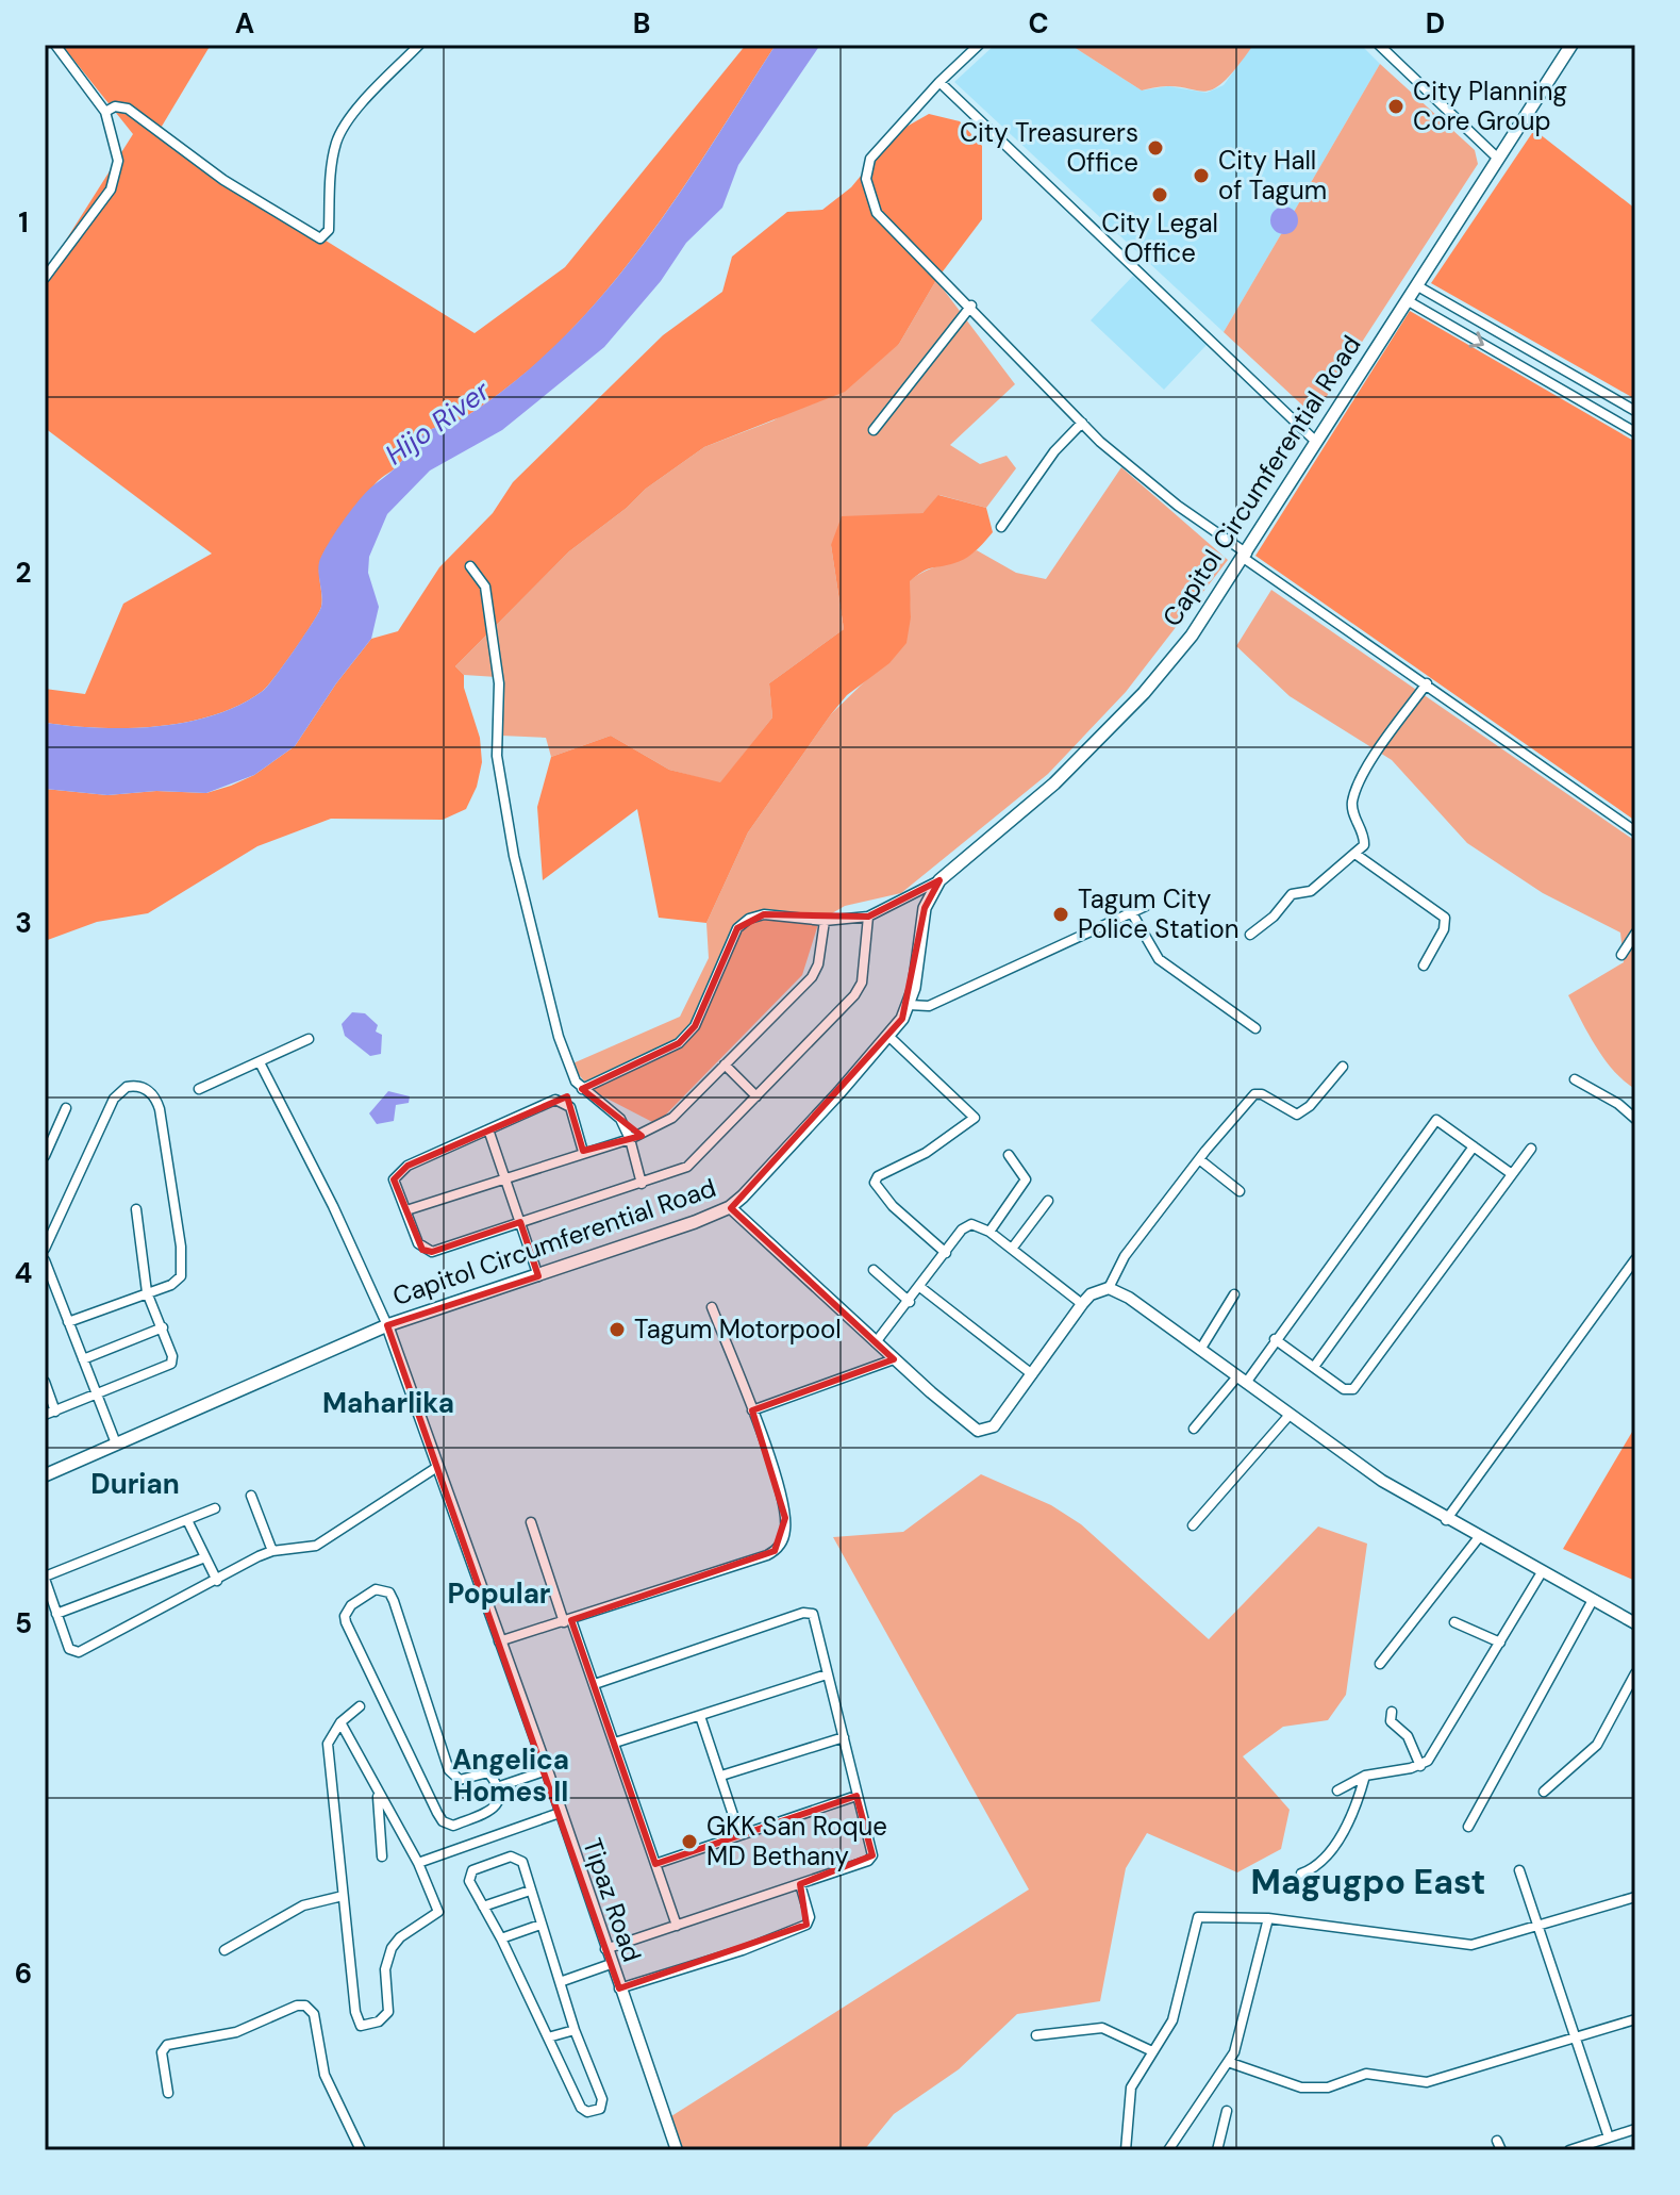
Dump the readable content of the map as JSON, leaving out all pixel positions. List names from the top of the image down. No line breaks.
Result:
{"streets":{"main road":["Capitol Circumferential Road"],"street":["Tipaz Road"]},"crossings":[["Capitol Circumferential Road","Tipaz Road"]],"districts":["Maharlika","Durian","Popular","Angelica Homes II","Magugpo East"],"water":["Hijo River"],"places":["City Planning Core Group","City Treasurers Office","City Hall of Tagum","City Legal Office","Tagum City Police Station","Tagum Motorpool","GKK San Roque MD Bethany"],"grid":{"columns":["A","B","C","D"],"rows":["1","2","3","4","5","6"]}}
